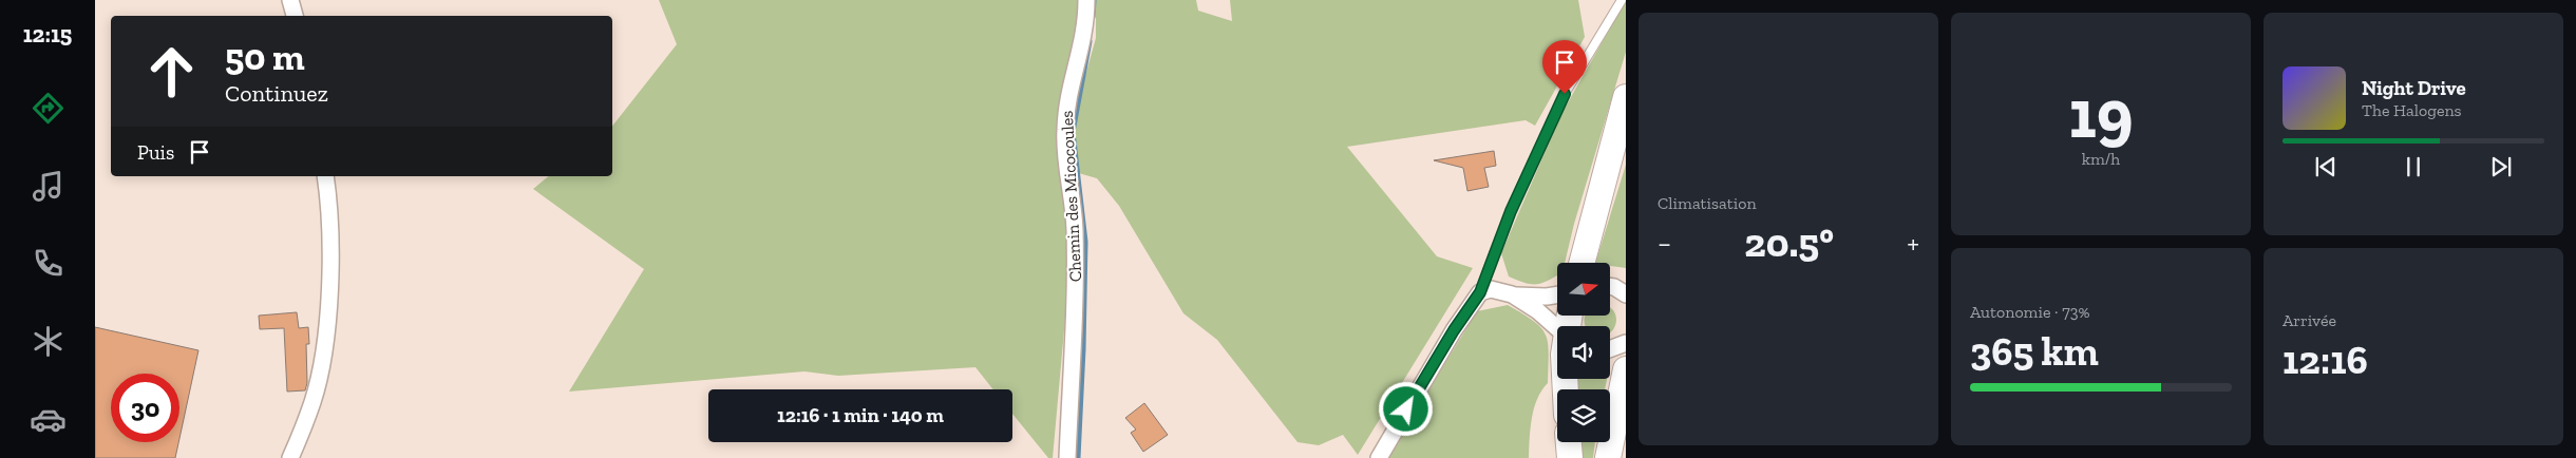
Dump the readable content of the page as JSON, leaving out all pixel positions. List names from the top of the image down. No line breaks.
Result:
{"streets":{"street":["Chemin des Micocoules"]},"north":"right","page":{"tabs":"12:15","tile":["Climatisation",["19","km/h"],["Autonomie · 73%","365 km"],["Arrivée","12:16"]],"turn":["50 m","Continuez"],"song":["Night Drive","The Halogens"],"then":"Puis","heat":["−","20.5°","+"],"limit":"30","trip":"12:16 · 1 min · 140 m"}}
